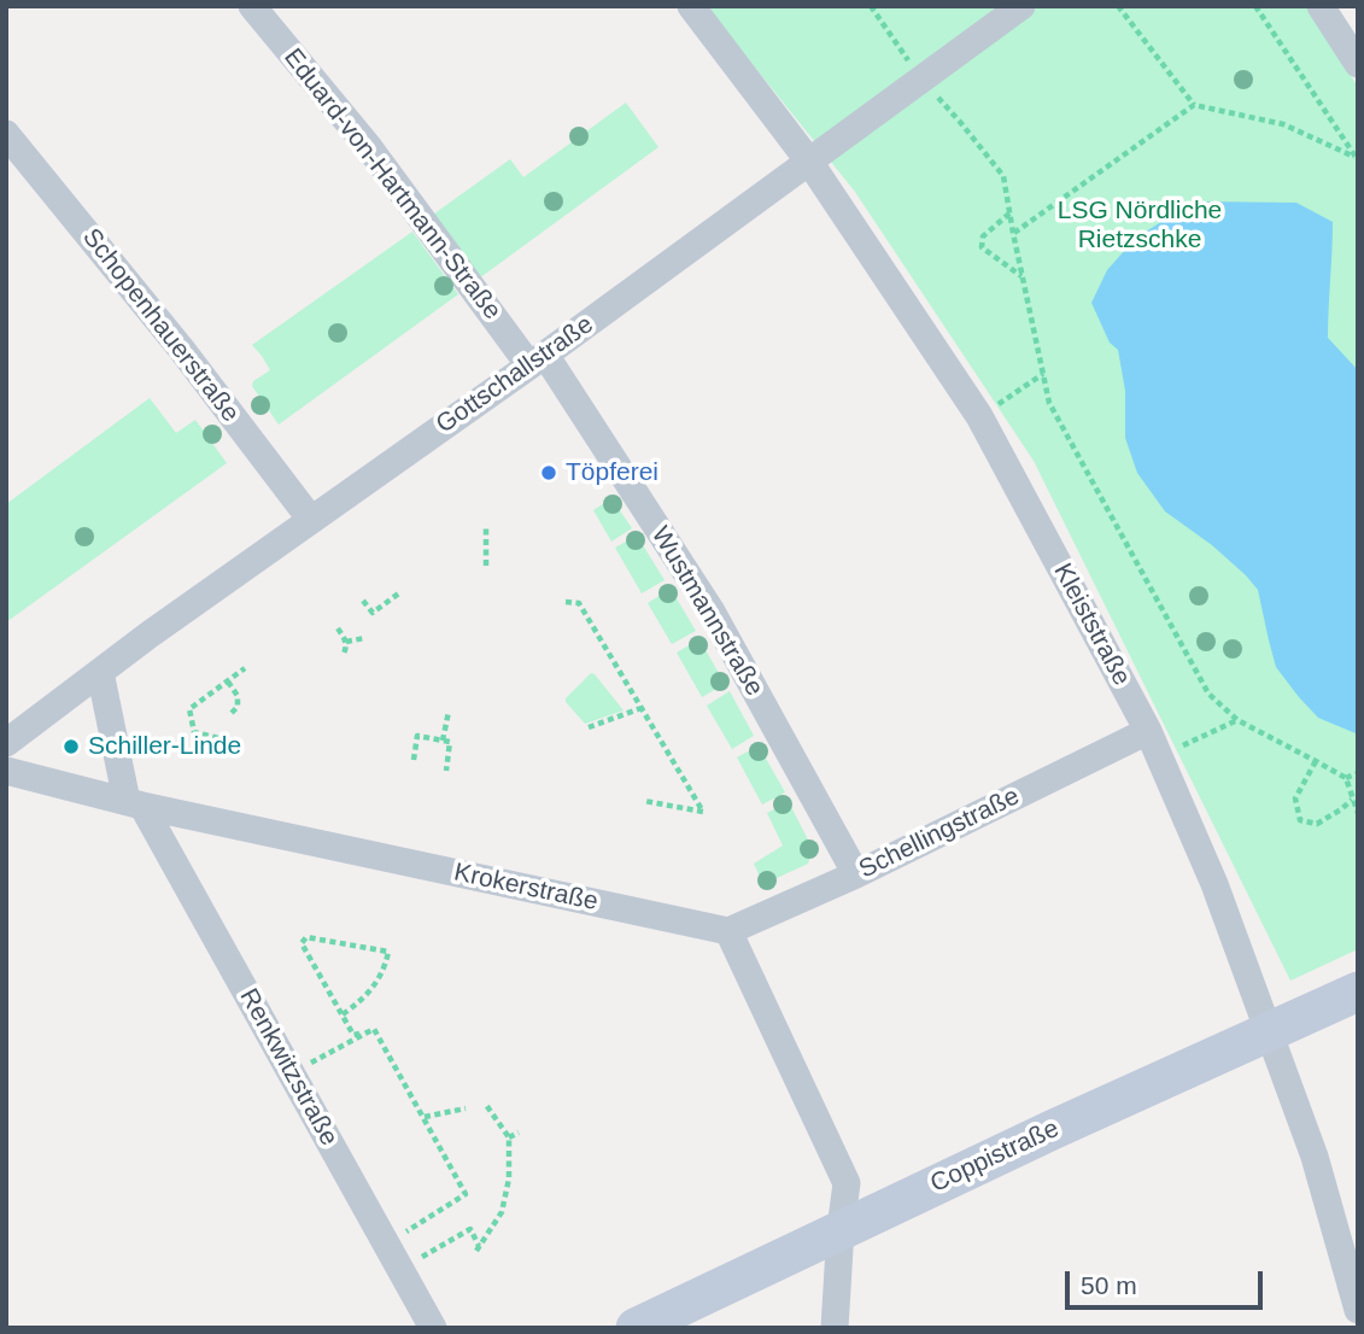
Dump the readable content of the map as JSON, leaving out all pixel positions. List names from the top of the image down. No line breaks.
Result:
{"streets":{"main road":["Coppistraße"],"street":["Eduard-von-Hartmann-Straße","Schopenhauerstraße","Gottschallstraße","Wustmannstraße","Kleiststraße","Schellingstraße","Krokerstraße","Renkwitzstraße"]},"crossings":[["Eduard-von-Hartmann-Straße","Gottschallstraße"],["Eduard-von-Hartmann-Straße","Wustmannstraße"],["Schopenhauerstraße","Gottschallstraße"],["Gottschallstraße","Wustmannstraße"],["Gottschallstraße","Kleiststraße"],["Gottschallstraße","Renkwitzstraße"],["Wustmannstraße","Schellingstraße"],["Kleiststraße","Schellingstraße"],["Kleiststraße","Coppistraße"],["Schellingstraße","Krokerstraße"],["Krokerstraße","Renkwitzstraße"]],"parks":["LSG Nördliche Rietzschke"],"places":["Töpferei","Schiller-Linde"],"scale_bar":"50 m"}
